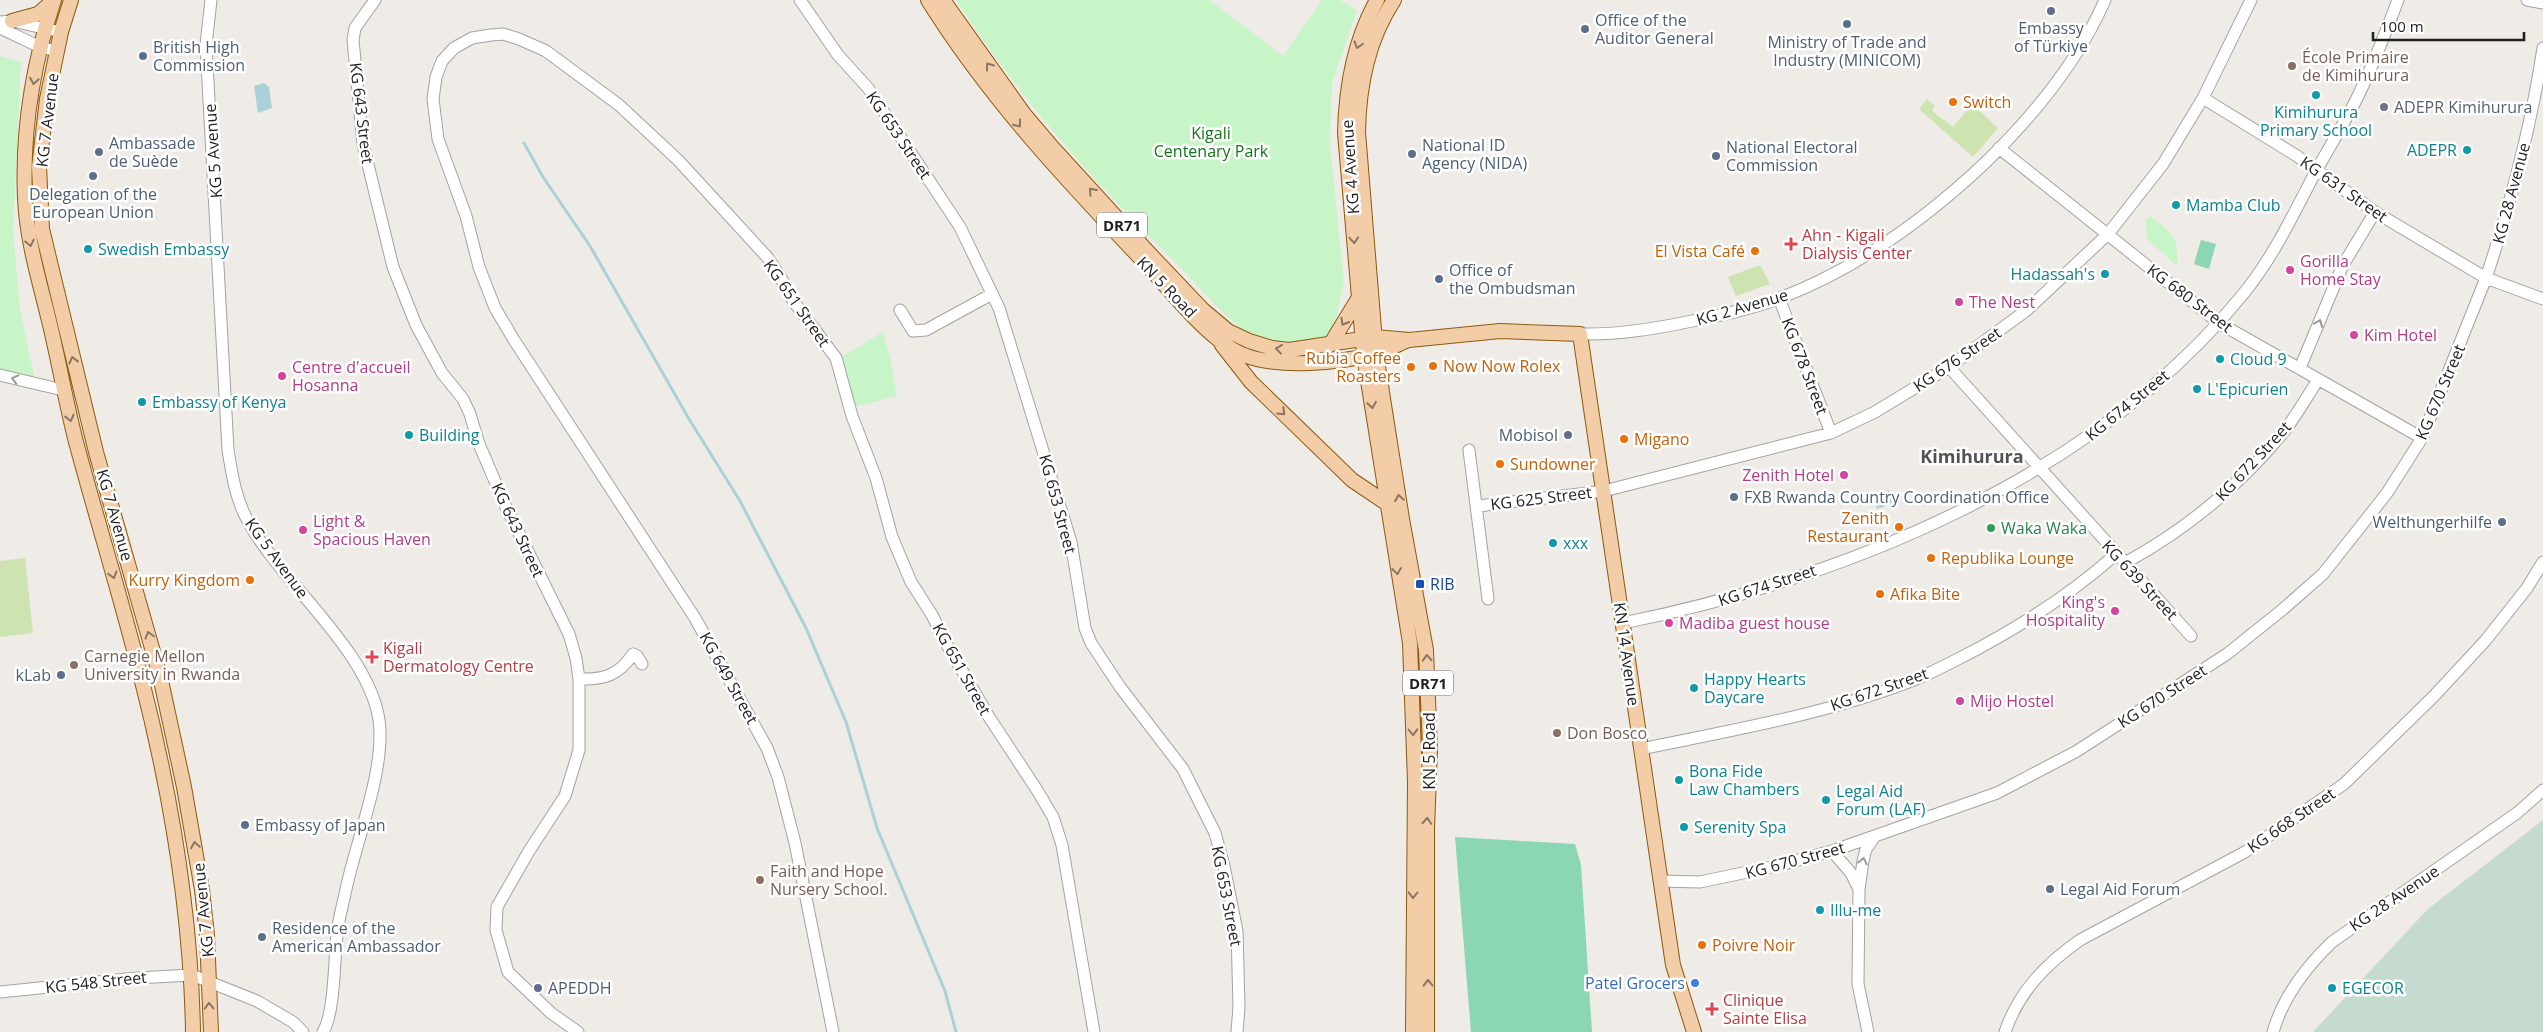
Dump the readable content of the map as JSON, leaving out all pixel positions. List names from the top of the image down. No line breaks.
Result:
{"streets":{"main road":["KG 7 Avenue","KG 4 Avenue","DR71","KN 5 Road","KG 2 Avenue","KN 14 Avenue"],"street":["KG 643 Street","KG 653 Street","KG 5 Avenue","KG 631 Street","KG 28 Avenue","KG 680 Street","KG 651 Street","KG 676 Street","KG 678 Street","KG 670 Street","KG 674 Street","KG 672 Street","KG 625 Street","KG 639 Street","KG 649 Street","KG 668 Street","KG 548 Street"]},"crossings":[["KG 7 Avenue","KG 548 Street"],["KG 4 Avenue","KN 5 Road"],["KG 4 Avenue","KG 2 Avenue"],["KG 631 Street","KG 28 Avenue"],["KG 631 Street","KG 676 Street"],["KG 631 Street","KG 670 Street"],["KG 631 Street","KG 674 Street"],["KG 28 Avenue","KG 670 Street"],["KN 5 Road","KG 2 Avenue"],["KG 680 Street","KG 2 Avenue"],["KG 680 Street","KG 676 Street"],["KG 680 Street","KG 670 Street"],["KG 680 Street","KG 674 Street"],["KG 680 Street","KG 672 Street"],["KG 651 Street","KG 649 Street"],["KG 2 Avenue","KG 678 Street"],["KG 2 Avenue","KN 14 Avenue"],["KG 676 Street","KG 678 Street"],["KG 676 Street","KG 625 Street"],["KG 676 Street","KG 639 Street"],["KG 676 Street","KN 14 Avenue"],["KG 670 Street","KN 14 Avenue"],["KG 674 Street","KG 639 Street"],["KG 674 Street","KN 14 Avenue"],["KG 672 Street","KG 639 Street"],["KG 672 Street","KN 14 Avenue"],["KG 625 Street","KN 14 Avenue"]],"districts":["Kimihurura"],"parks":["Kigali Centenary Park"],"places":{"other":["Embassy of Türkiye","Ministry of Trade and Industry (MINICOM)","Office of the Auditor General","British High Commission","École Primaire de Kimihurura","Kimihurura Primary School","Switch","ADEPR Kimihurura","ADEPR","Ambassade de Suède","National ID Agency (NIDA)","National Electoral Commission","Delegation of the European Union","Mamba Club","Swedish Embassy","El Vista Café","Gorilla Home Stay","Hadassah's","Office of the Ombudsman","The Nest","Kim Hotel","Cloud 9","Now Now Rolex","Rubia Coffee Roasters","Centre d'accueil Hosanna","L'Epicurien","Embassy of Kenya","Building","Mobisol","Migano","Sundowner","Zenith Hotel","FXB Rwanda Country Coordination Office","Welthungerhilfe","Zenith Restaurant","Waka Waka","Light & Spacious Haven","xxx","Republika Lounge","Kurry Kingdom","Afika Bite","King's Hospitality","Madiba guest house","Carnegie Mellon University in Rwanda","kLab","Happy Hearts Daycare","Mijo Hostel","Don Bosco","Bona Fide Law Chambers","Legal Aid Forum (LAF)","Embassy of Japan","Serenity Spa","Faith and Hope Nursery School.","Legal Aid Forum","Illu-me","Residence of the American Ambassador","Poivre Noir","Patel Grocers","APEDDH","EGECOR"],"health":["Ahn - Kigali Dialysis Center","Kigali Dermatology Centre","Clinique Sainte Elisa"],"transit":["RIB"]},"scale_bar":"100 m"}
